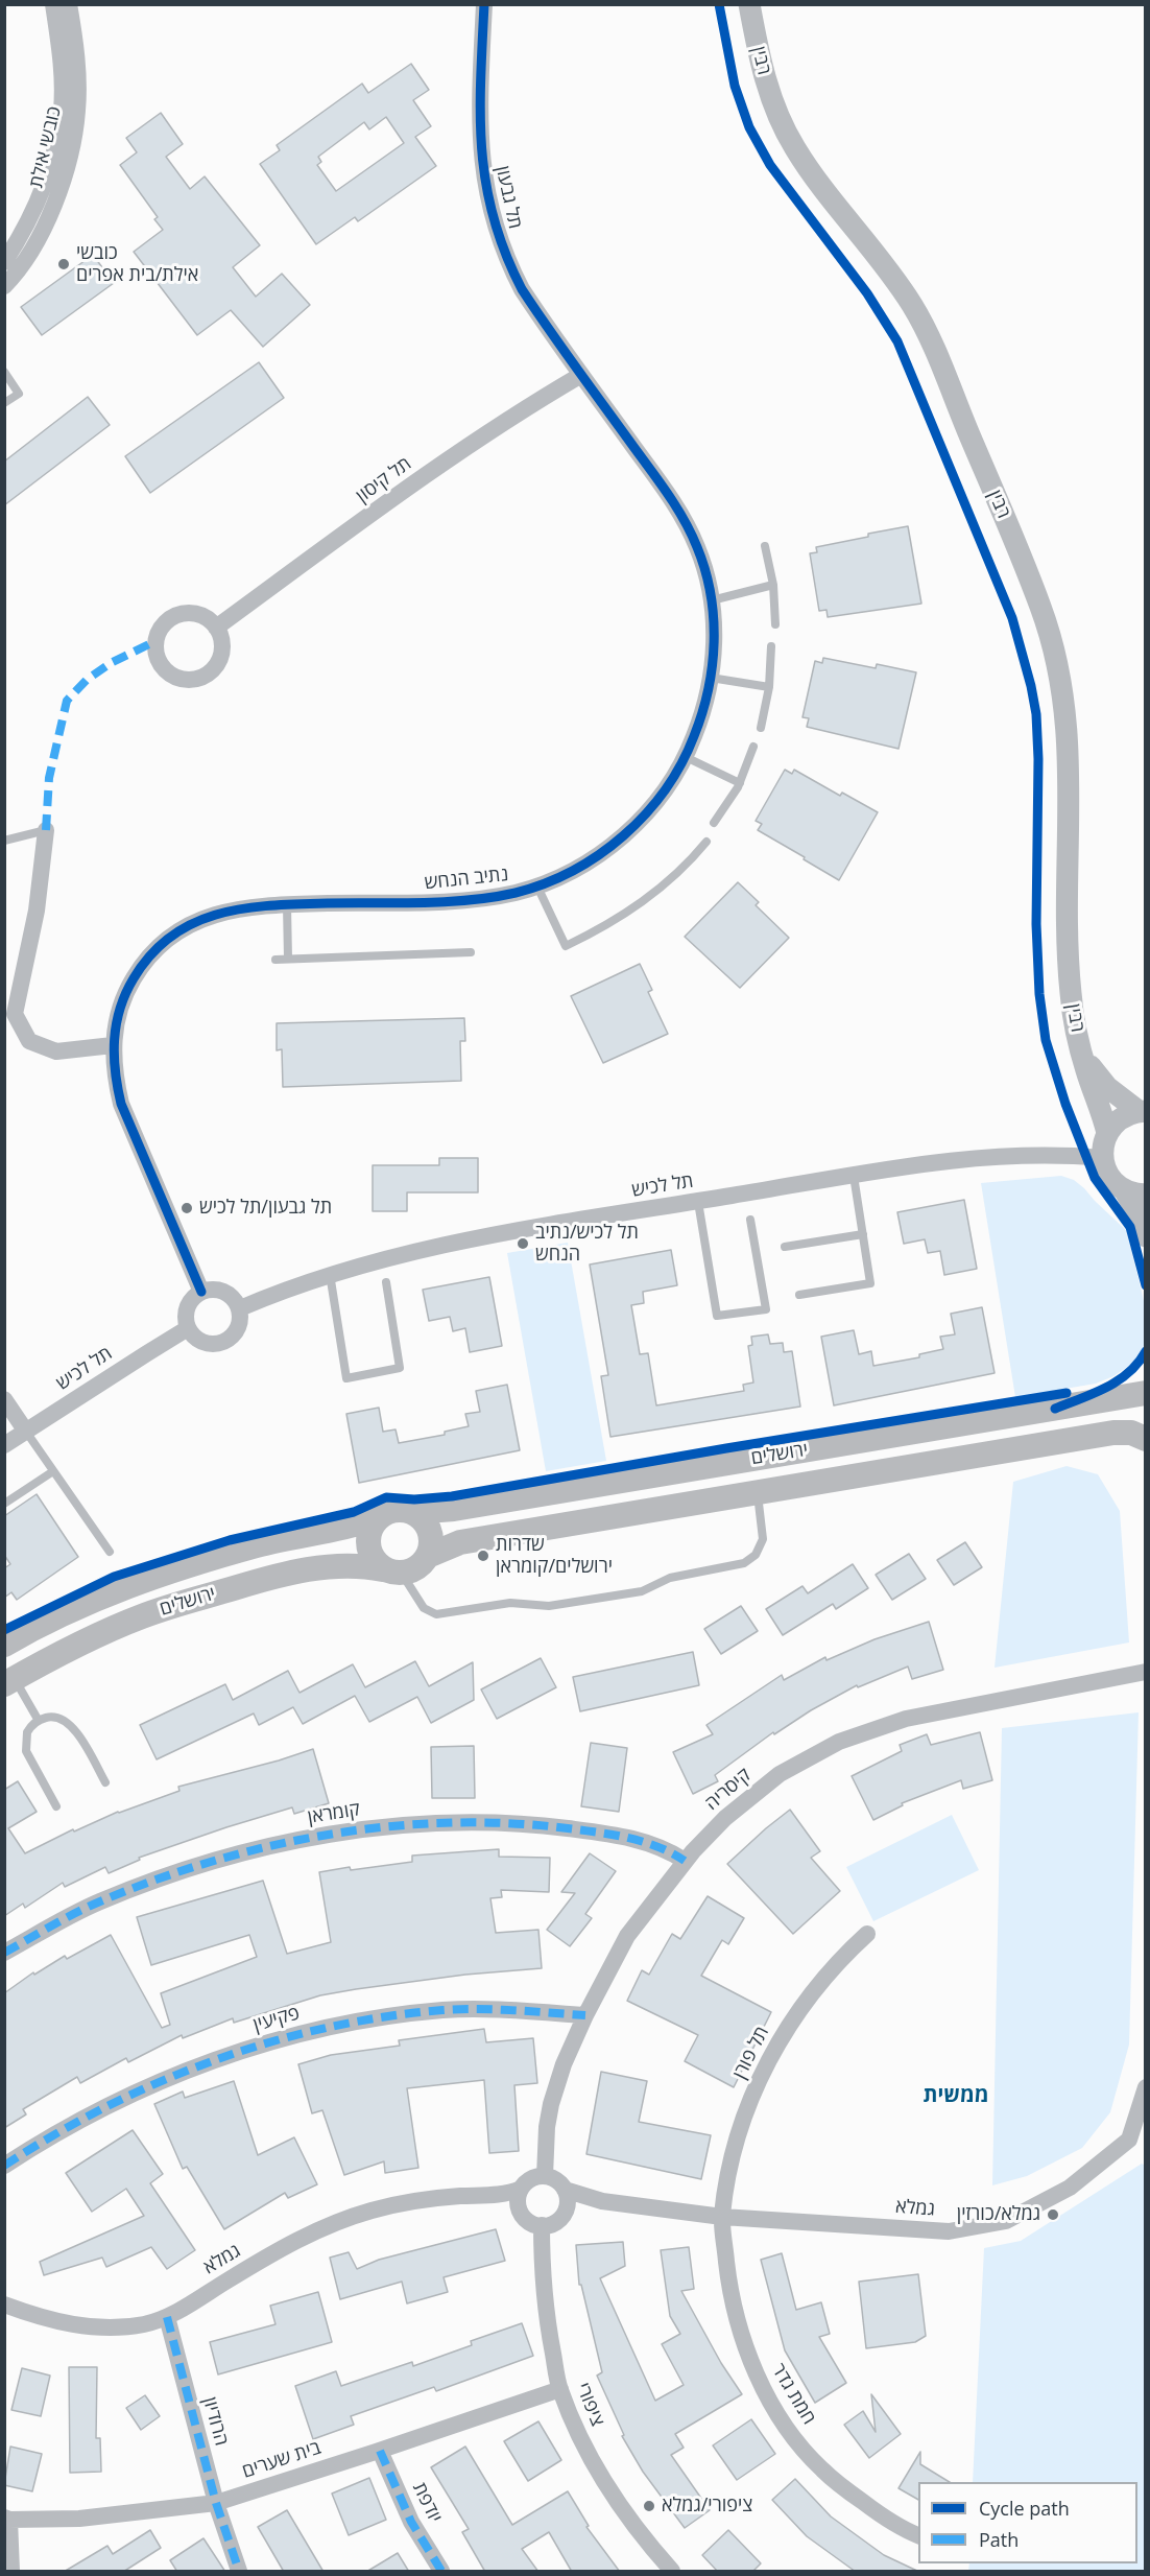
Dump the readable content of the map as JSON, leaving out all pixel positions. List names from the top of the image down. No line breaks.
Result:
{"streets":{"main road":["ירושלים"],"street":["רבין","כובשי אילת","תל גבעון","תל קיסון","נתיב הנחש","תל לכיש","קיסריה","קומראן","פקיעין","תל פורן","גמלא","חמת גדר","ציפורי","הרודיון","בית שערים","יודפת"]},"crossings":[["תל גבעון","תל קיסון"],["תל גבעון","נתיב הנחש"],["תל קיסון","נתיב הנחש"],["נתיב הנחש","תל לכיש"],["קיסריה","קומראן"],["קיסריה","פקיעין"],["קיסריה","גמלא"],["קיסריה","ציפורי"],["תל פורן","גמלא"],["תל פורן","חמת גדר"],["גמלא","חמת גדר"],["גמלא","ציפורי"],["גמלא","הרודיון"],["ציפורי","בית שערים"],["הרודיון","בית שערים"],["בית שערים","יודפת"]],"districts":["ממשית"],"places":["כובשי אילת/בית אפרים","תל גבעון/תל לכיש","תל לכיש/נתיב הנחש","שדרות ירושלים/קומראן","גמלא/כורזין","ציפורי/גמלא"],"legend":["Cycle path","Path"]}
